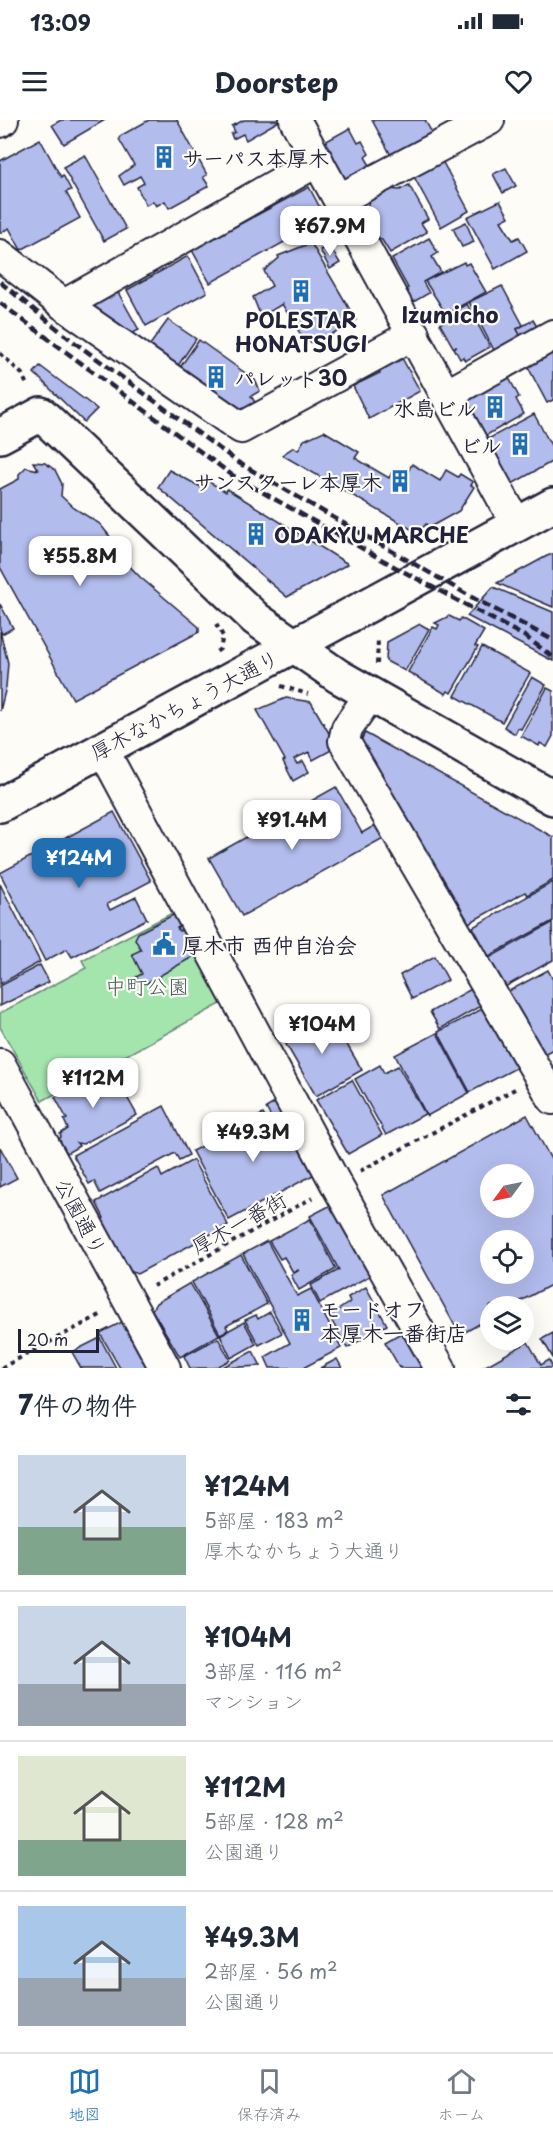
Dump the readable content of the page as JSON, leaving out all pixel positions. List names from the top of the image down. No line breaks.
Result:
{"streets":{"street":["厚木なかちょう大通り","公園通り"],"path":["厚木一番街"]},"crossings":[["公園通り","厚木一番街"]],"districts":["Izumicho"],"parks":["中町公園"],"places":{"building":["サーパス本厚木","POLESTAR HONATSUGI","パレット30","水島ビル","ビル","サンスターレ本厚木","ODAKYU MARCHE","モードオフ 本厚木一番街店"],"public building":["厚木市 西仲自治会"]},"scale_bar":"20 m","north":"bottom left","page":{"status":"13:09","header":"Doorstep","price":["¥67.9M","¥55.8M","¥91.4M","¥124M","¥104M","¥112M","¥49.3M"],"scale":"20 m","heading":"7件の物件","list":[{"name":"¥124M","note":"5部屋 · 183 m² · 厚木なかちょう大通り"},{"name":"¥104M","note":"3部屋 · 116 m² · マンション"},{"name":"¥112M","note":"5部屋 · 128 m² · 公園通り"},{"name":"¥49.3M","note":"2部屋 · 56 m² · 公園通り"}],"tabs":["地図","保存済み","ホーム"]}}
